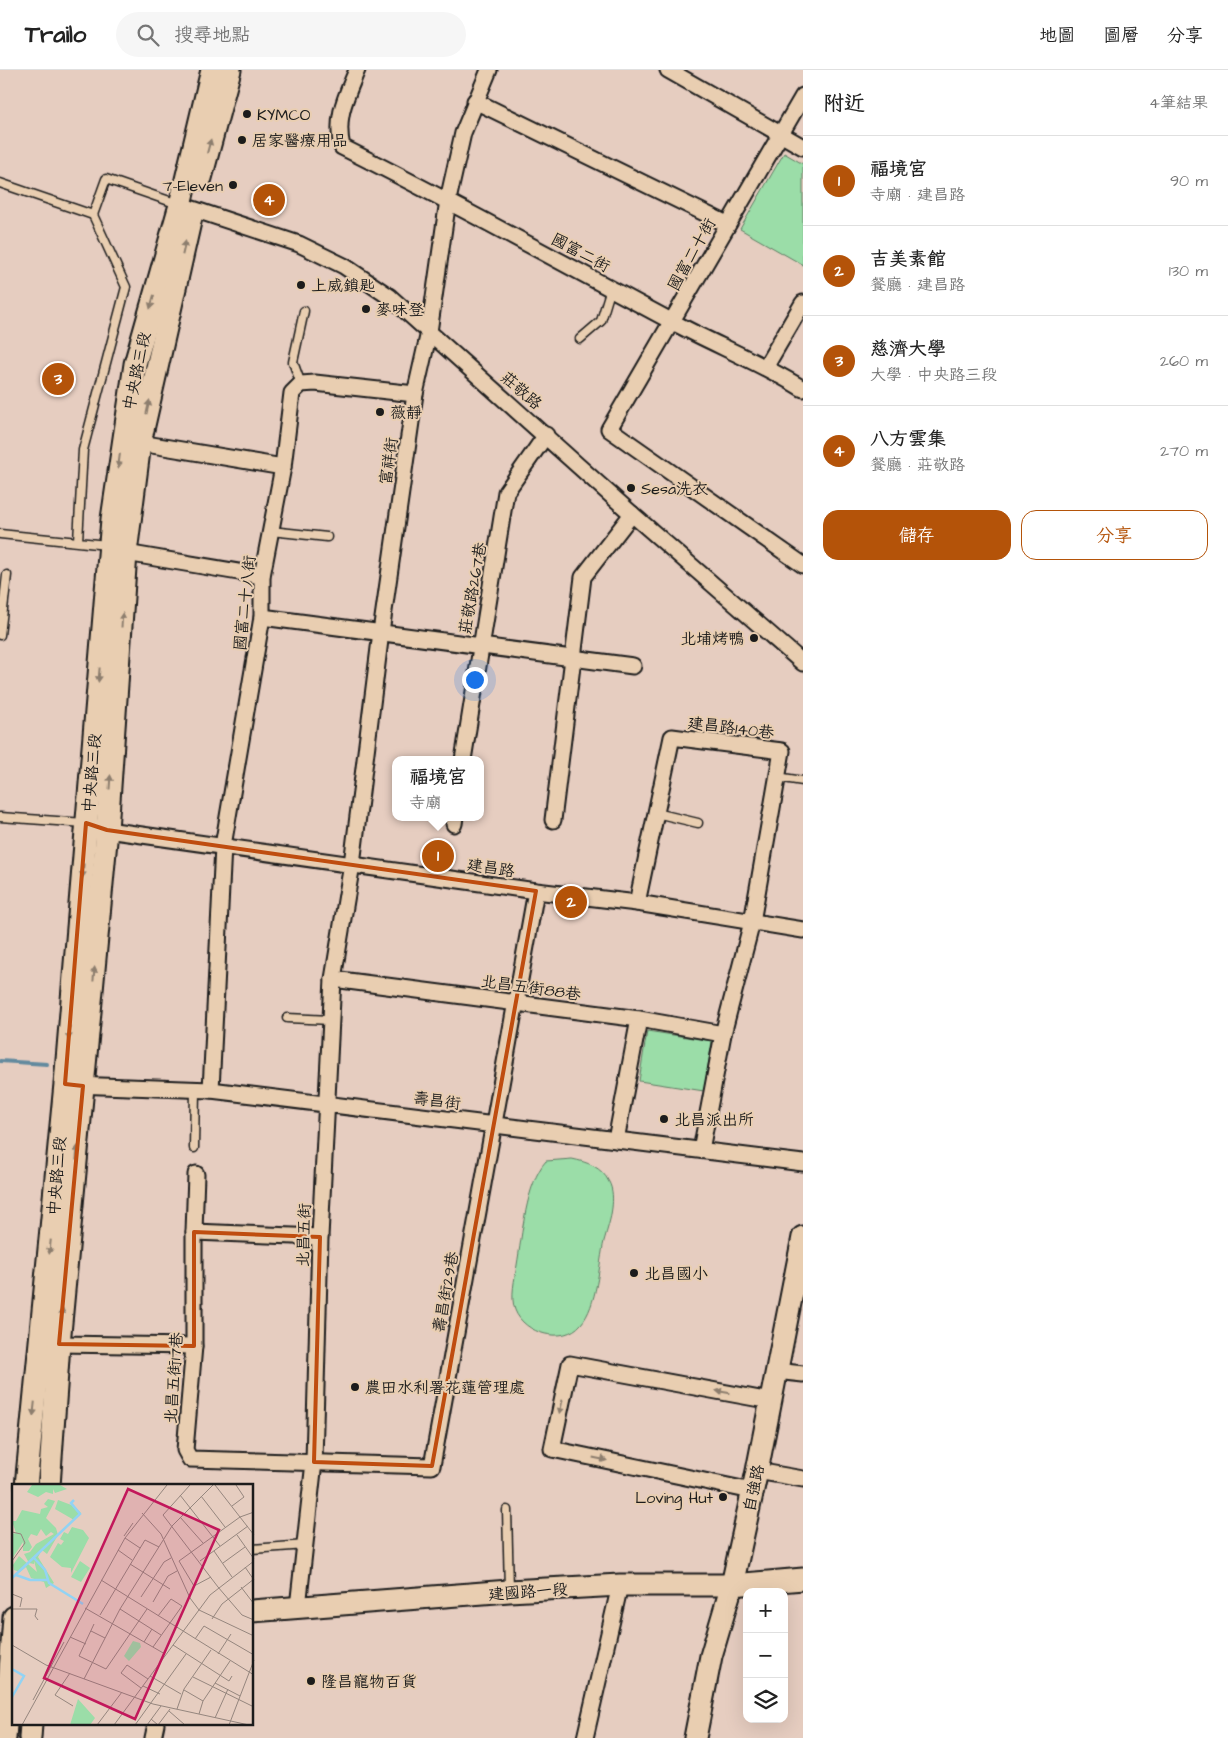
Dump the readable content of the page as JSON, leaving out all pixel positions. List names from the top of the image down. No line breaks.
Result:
{"streets":{"street":["國富二街","國富二十街","中央路三段","莊敬路","富祥街","莊敬路267巷","國富二十八街","建昌路140巷","建昌路","北昌五街88巷","壽昌街","北昌五街","壽昌街29巷","北昌五街17巷","自強路","建國路一段"]},"crossings":[["國富二街","國富二十街"],["國富二街","富祥街"],["中央路三段","莊敬路"],["中央路三段","建昌路"],["中央路三段","壽昌街"],["莊敬路","富祥街"],["莊敬路","莊敬路267巷"],["富祥街","建昌路"],["富祥街","北昌五街"],["國富二十八街","建昌路"],["國富二十八街","壽昌街"],["建昌路140巷","建昌路"],["建昌路140巷","北昌五街88巷"],["建昌路140巷","壽昌街"],["建昌路","北昌五街"],["建昌路","壽昌街29巷"],["北昌五街88巷","北昌五街"],["北昌五街88巷","壽昌街29巷"],["壽昌街","北昌五街"],["壽昌街","壽昌街29巷"],["北昌五街","壽昌街29巷"],["北昌五街","北昌五街17巷"],["北昌五街","建國路一段"],["壽昌街29巷","北昌五街17巷"],["自強路","建國路一段"]],"places":["KYMCO","居家醫療用品","7-Eleven","上威鎖匙","麥味登","薇靜","Sesa洗衣","北埔烤鴨","北昌派出所","北昌國小","農田水利署花蓮管理處","Loving Hut","隆昌寵物百貨"],"page":{"header":"Trailo","search":"搜尋地點","nav":["地圖","圖層","分享"],"heading":["附近","4筆結果"],"list":[{"mark":"1","name":"福境宮","note":"寺廟 · 建昌路","value":"90 m"},{"mark":"2","name":"吉美素館","note":"餐廳 · 建昌路","value":"130 m"},{"mark":"3","name":"慈濟大學","note":"大學 · 中央路三段","value":"260 m"},{"mark":"4","name":"八方雲集","note":"餐廳 · 莊敬路","value":"270 m"}],"pins":["4","3","1","2"],"buttons":["儲存","分享"],"popup":["福境宮","寺廟"],"map_buttons":["+","−"]}}
